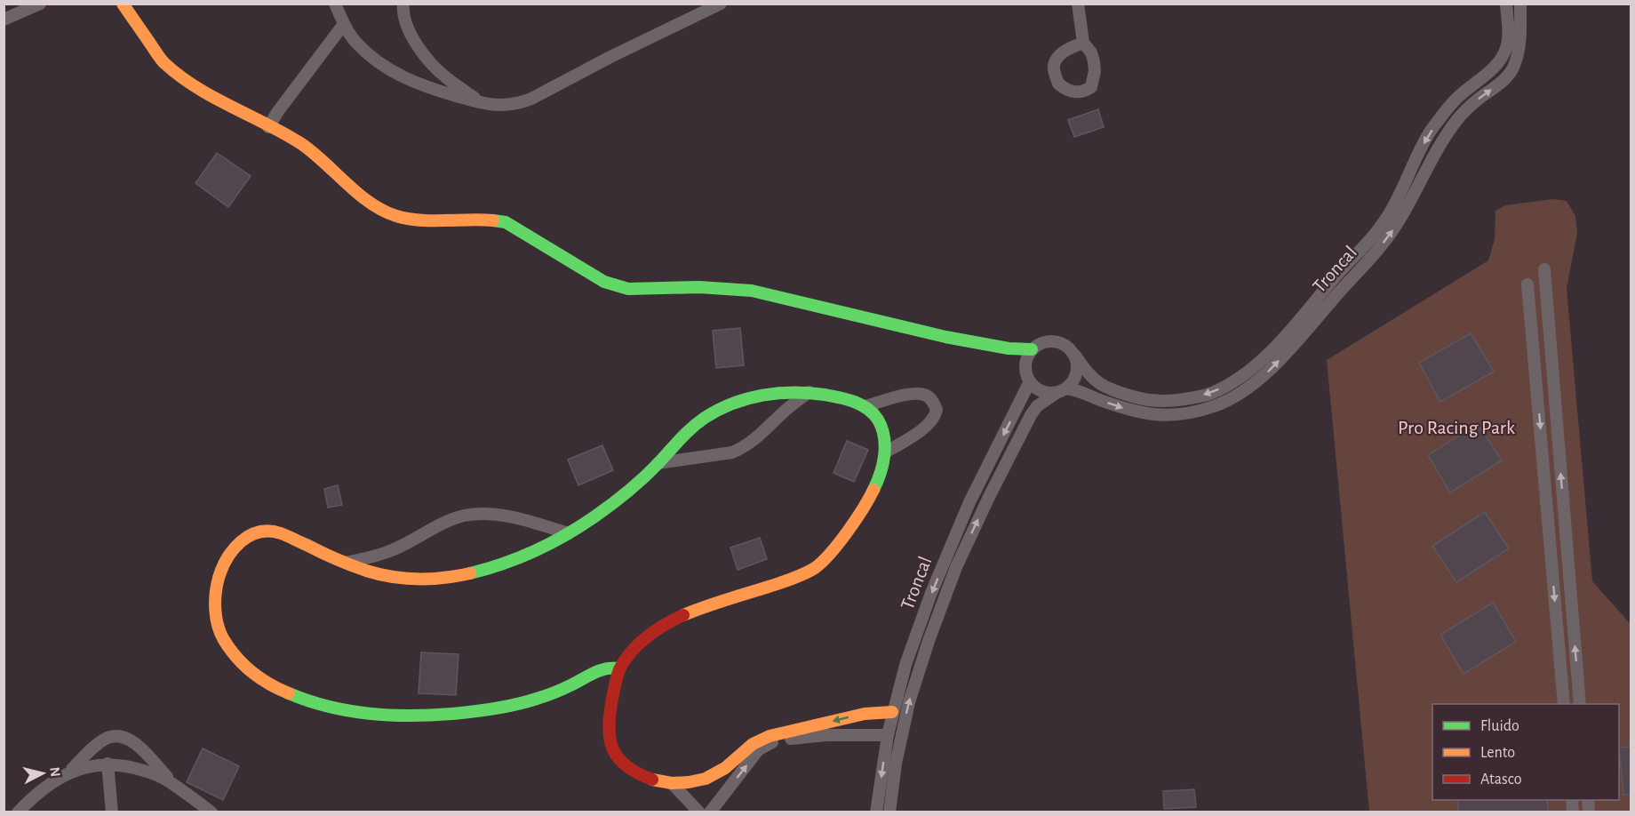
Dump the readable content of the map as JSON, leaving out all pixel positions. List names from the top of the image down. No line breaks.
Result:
{"streets":{"street":["Troncal"]},"parks":["Pro Racing Park"],"legend":["Fluido","Lento","Atasco"],"north":"right"}
